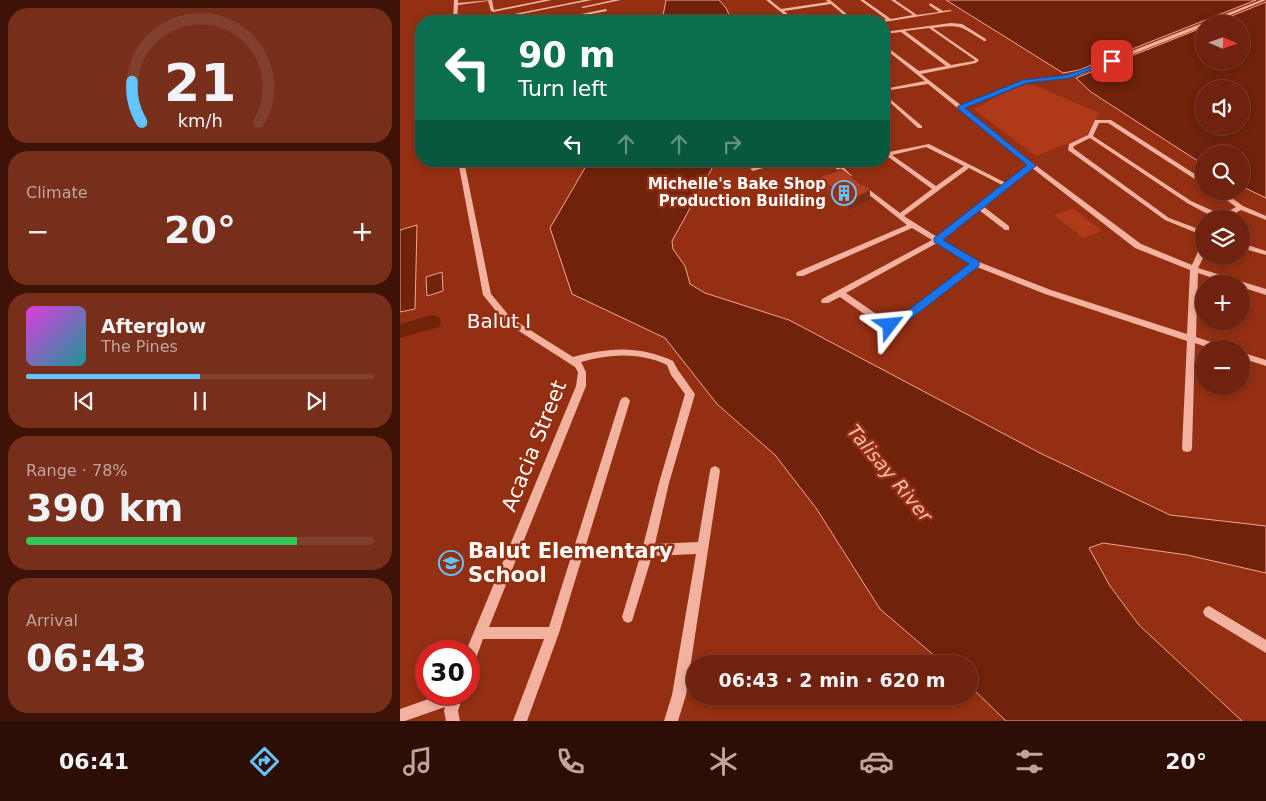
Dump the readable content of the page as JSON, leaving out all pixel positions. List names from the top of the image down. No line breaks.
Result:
{"streets":{"street":["Acacia Street"]},"districts":["Balut Ⅰ"],"water":["Talisay River"],"places":{"building":["Michelle's Bake Shop Production Building"],"school or university":["Balut Elementary School"]},"north":"right","page":{"map_buttons":["+","−"],"turn":["90 m","Turn left"],"tile":["Climate",["Range · 78%","390 km"],["Arrival","06:43"]],"heat":["−","20°","+"],"song":["Afterglow","The Pines"],"limit":"30","trip":"06:43 · 2 min · 620 m","tabs":["06:41","20°"],"gauge":["21","km/h"]}}
